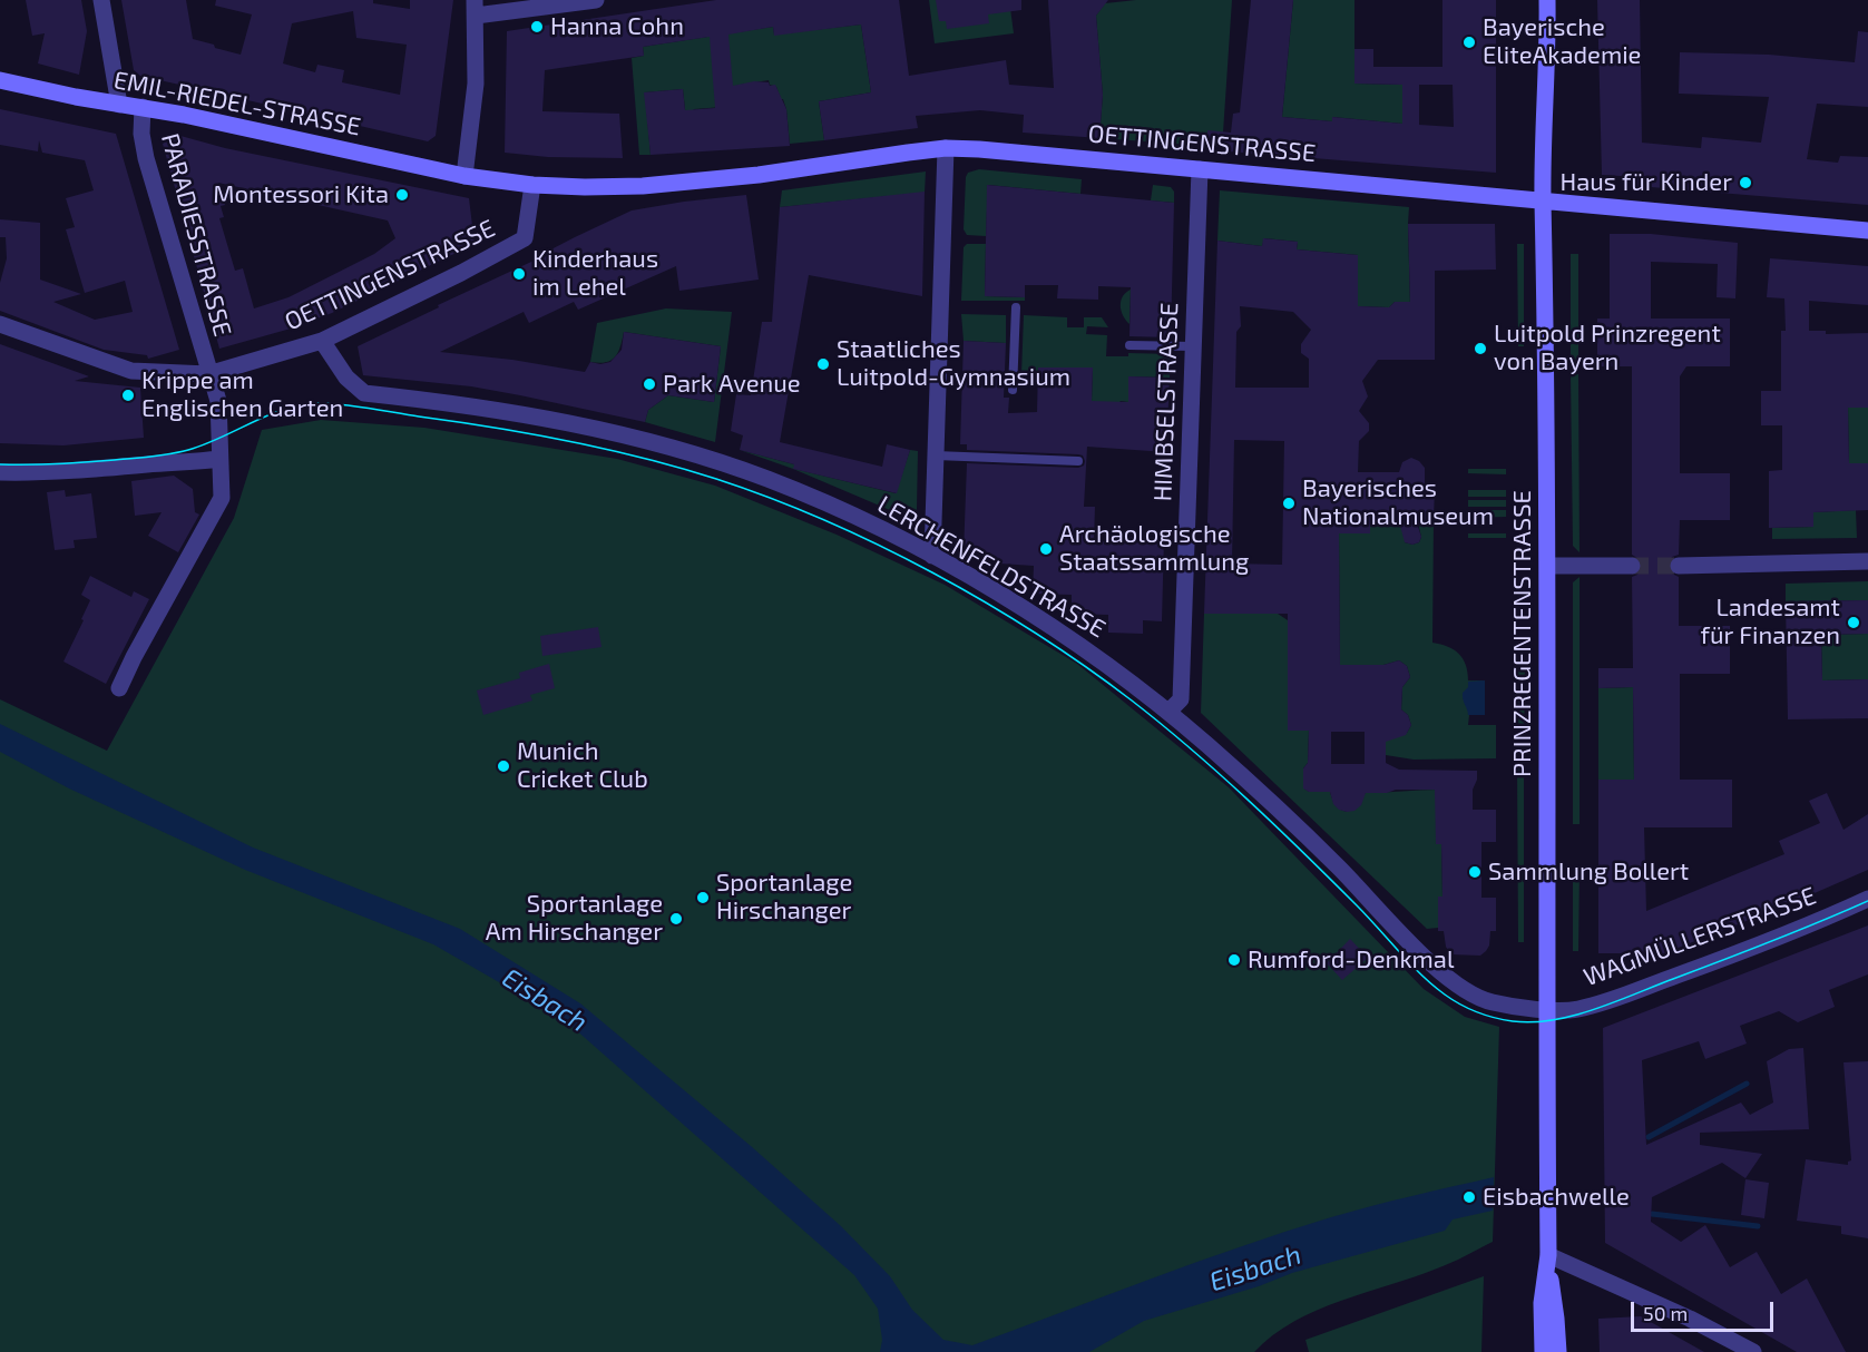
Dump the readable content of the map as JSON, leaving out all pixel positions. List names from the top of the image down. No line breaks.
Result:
{"streets":{"main road":["EMIL-RIEDEL-STRASSE","OETTINGENSTRASSE","PRINZREGENTENSTRASSE"],"street":["PARADIESSTRASSE","HIMBSELSTRASSE","LERCHENFELDSTRASSE","WAGMÜLLERSTRASSE"]},"crossings":[["EMIL-RIEDEL-STRASSE","OETTINGENSTRASSE"],["EMIL-RIEDEL-STRASSE","PARADIESSTRASSE"],["OETTINGENSTRASSE","PARADIESSTRASSE"],["OETTINGENSTRASSE","HIMBSELSTRASSE"],["OETTINGENSTRASSE","LERCHENFELDSTRASSE"],["OETTINGENSTRASSE","PRINZREGENTENSTRASSE"],["HIMBSELSTRASSE","LERCHENFELDSTRASSE"],["LERCHENFELDSTRASSE","PRINZREGENTENSTRASSE"],["LERCHENFELDSTRASSE","WAGMÜLLERSTRASSE"],["PRINZREGENTENSTRASSE","WAGMÜLLERSTRASSE"]],"water":["Eisbach"],"places":["Hanna Cohn","Bayerische EliteAkademie","Haus für Kinder","Montessori Kita","Kinderhaus im Lehel","Luitpold Prinzregent von Bayern","Staatliches Luitpold-Gymnasium","Park Avenue","Krippe am Englischen Garten","Bayerisches Nationalmuseum","Archäologische Staatssammlung","Landesamt für Finanzen","Munich Cricket Club","Sammlung Bollert","Sportanlage Hirschanger","Sportanlage Am Hirschanger","Rumford-Denkmal","Eisbachwelle"],"scale_bar":"50 m"}
